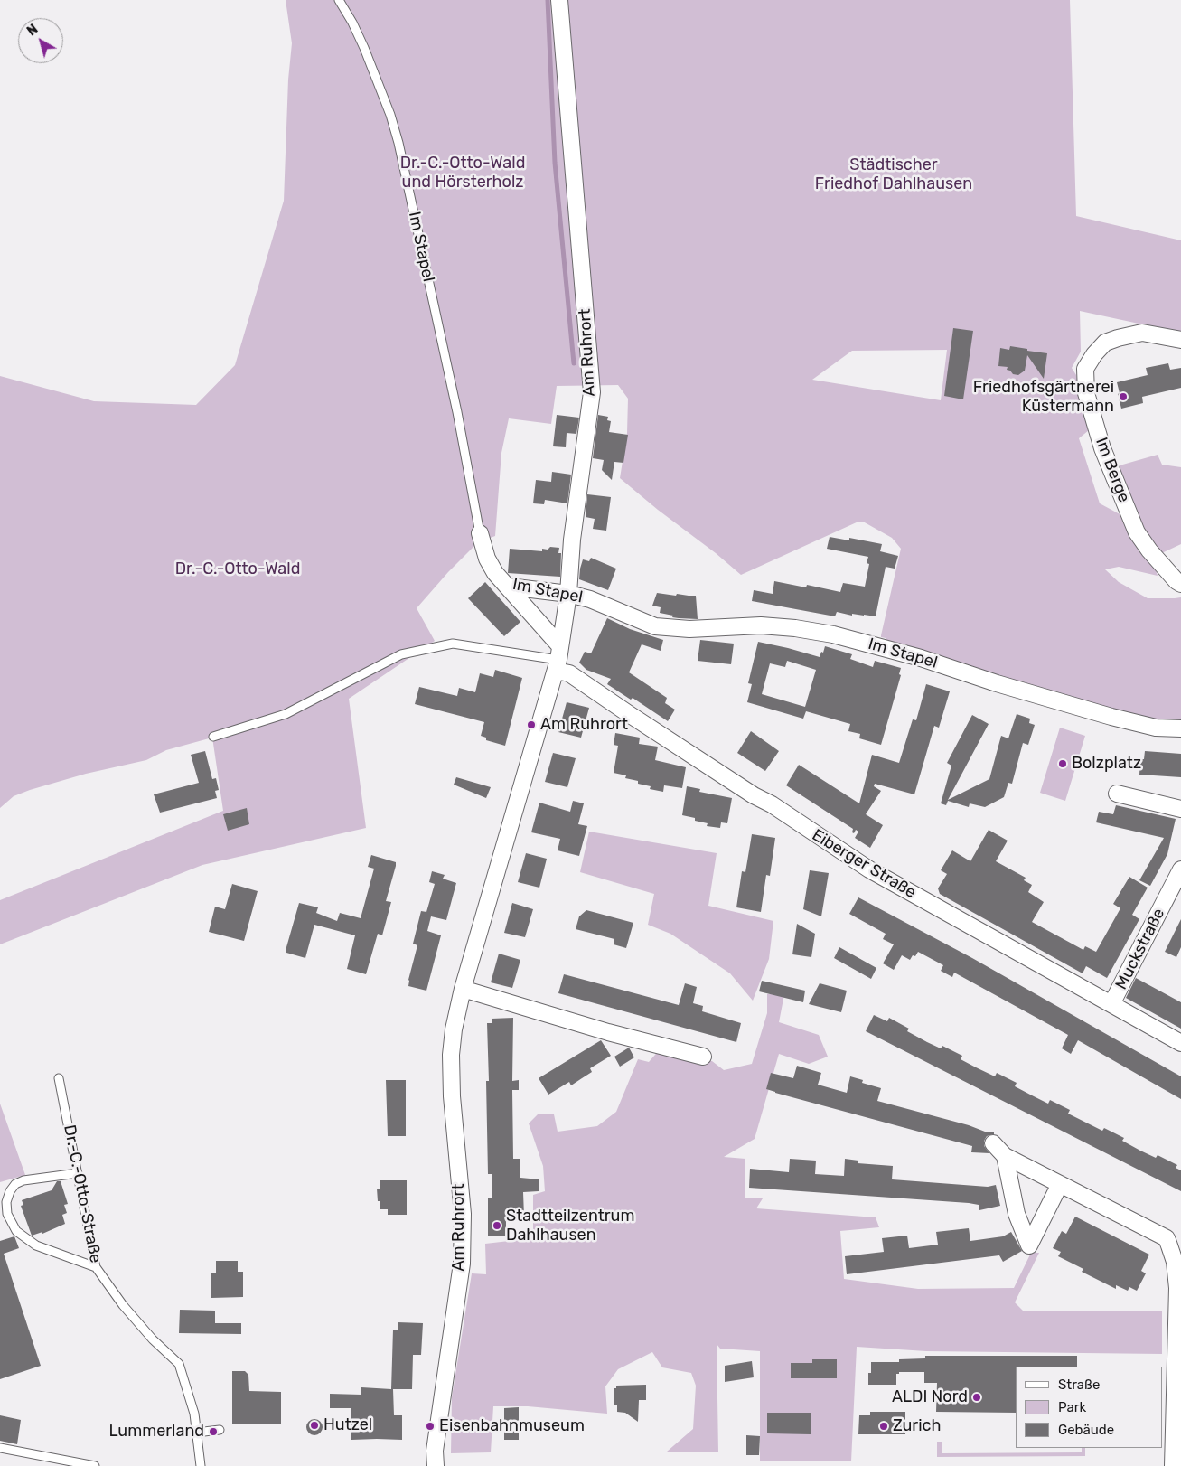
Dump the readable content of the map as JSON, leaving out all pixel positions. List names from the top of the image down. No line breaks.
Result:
{"streets":{"street":["Im Stapel","Am Ruhrort","Im Berge","Eiberger Straße","Muckstraße"],"lane":["Dr.-C.-Otto-Straße"]},"crossings":[["Im Stapel","Am Ruhrort"],["Im Stapel","Eiberger Straße"],["Am Ruhrort","Eiberger Straße"],["Eiberger Straße","Muckstraße"]],"parks":["Dr.-C.-Otto-Wald und Hörsterholz","Städtischer Friedhof Dahlhausen","Dr.-C.-Otto-Wald"],"places":["Friedhofsgärtnerei Küstermann","Am Ruhrort","Bolzplatz","Stadtteilzentrum Dahlhausen","ALDI Nord","Hutzel","Eisenbahnmuseum","Zurich","Lummerland"],"legend":["Straße","Park","Gebäude"],"north":"top left"}
